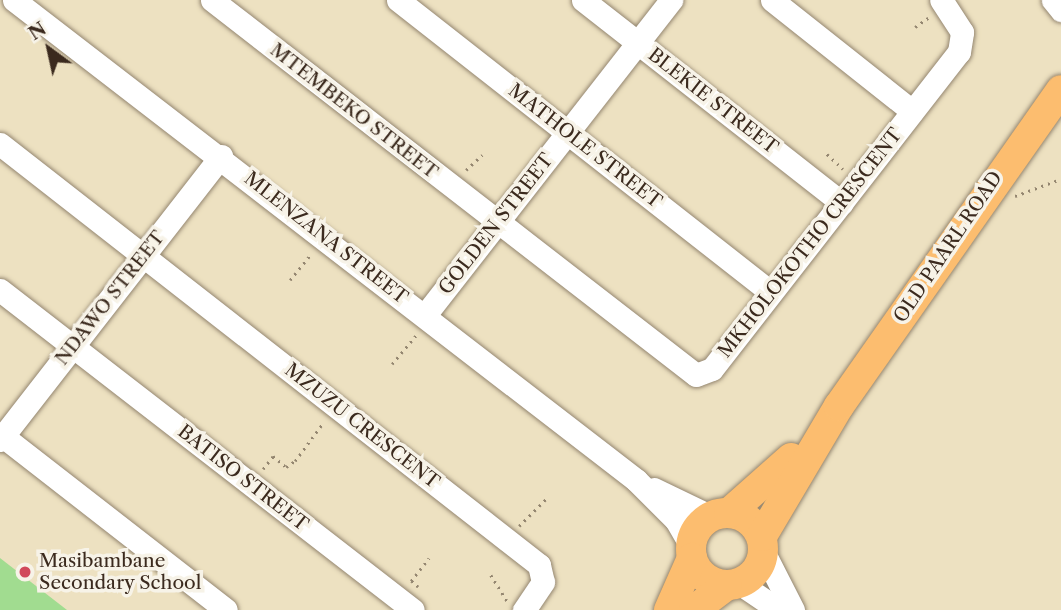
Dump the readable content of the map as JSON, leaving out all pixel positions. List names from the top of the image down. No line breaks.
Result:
{"streets":{"main road":["OLD PAARL ROAD"],"street":["BLEKIE STREET","MTEMBEKO STREET","MATHOLE STREET","GOLDEN STREET","MLENZANA STREET","MKHOLOKOTHO CRESCENT","NDAWO STREET","MZUZU CRESCENT","BATISO STREET"]},"crossings":[["BLEKIE STREET","GOLDEN STREET"],["BLEKIE STREET","MKHOLOKOTHO CRESCENT"],["MTEMBEKO STREET","GOLDEN STREET"],["MTEMBEKO STREET","MKHOLOKOTHO CRESCENT"],["MATHOLE STREET","GOLDEN STREET"],["MATHOLE STREET","MKHOLOKOTHO CRESCENT"],["GOLDEN STREET","MLENZANA STREET"],["GOLDEN STREET","MKHOLOKOTHO CRESCENT"],["MLENZANA STREET","OLD PAARL ROAD"],["MLENZANA STREET","NDAWO STREET"],["NDAWO STREET","MZUZU CRESCENT"],["NDAWO STREET","BATISO STREET"]],"places":["Masibambane Secondary School"],"north":"top left"}
